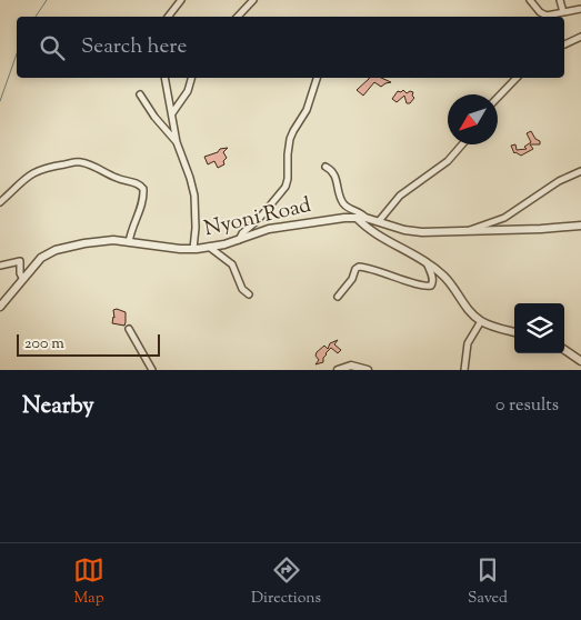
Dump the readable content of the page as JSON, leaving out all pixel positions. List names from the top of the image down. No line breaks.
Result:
{"streets":{"street":["Nyoni Road"]},"scale_bar":"200 m","north":"bottom left","page":{"search":"Search here","scale":"200 m","heading":["Nearby","0 results"],"nav":["Map","Directions","Saved"]}}
